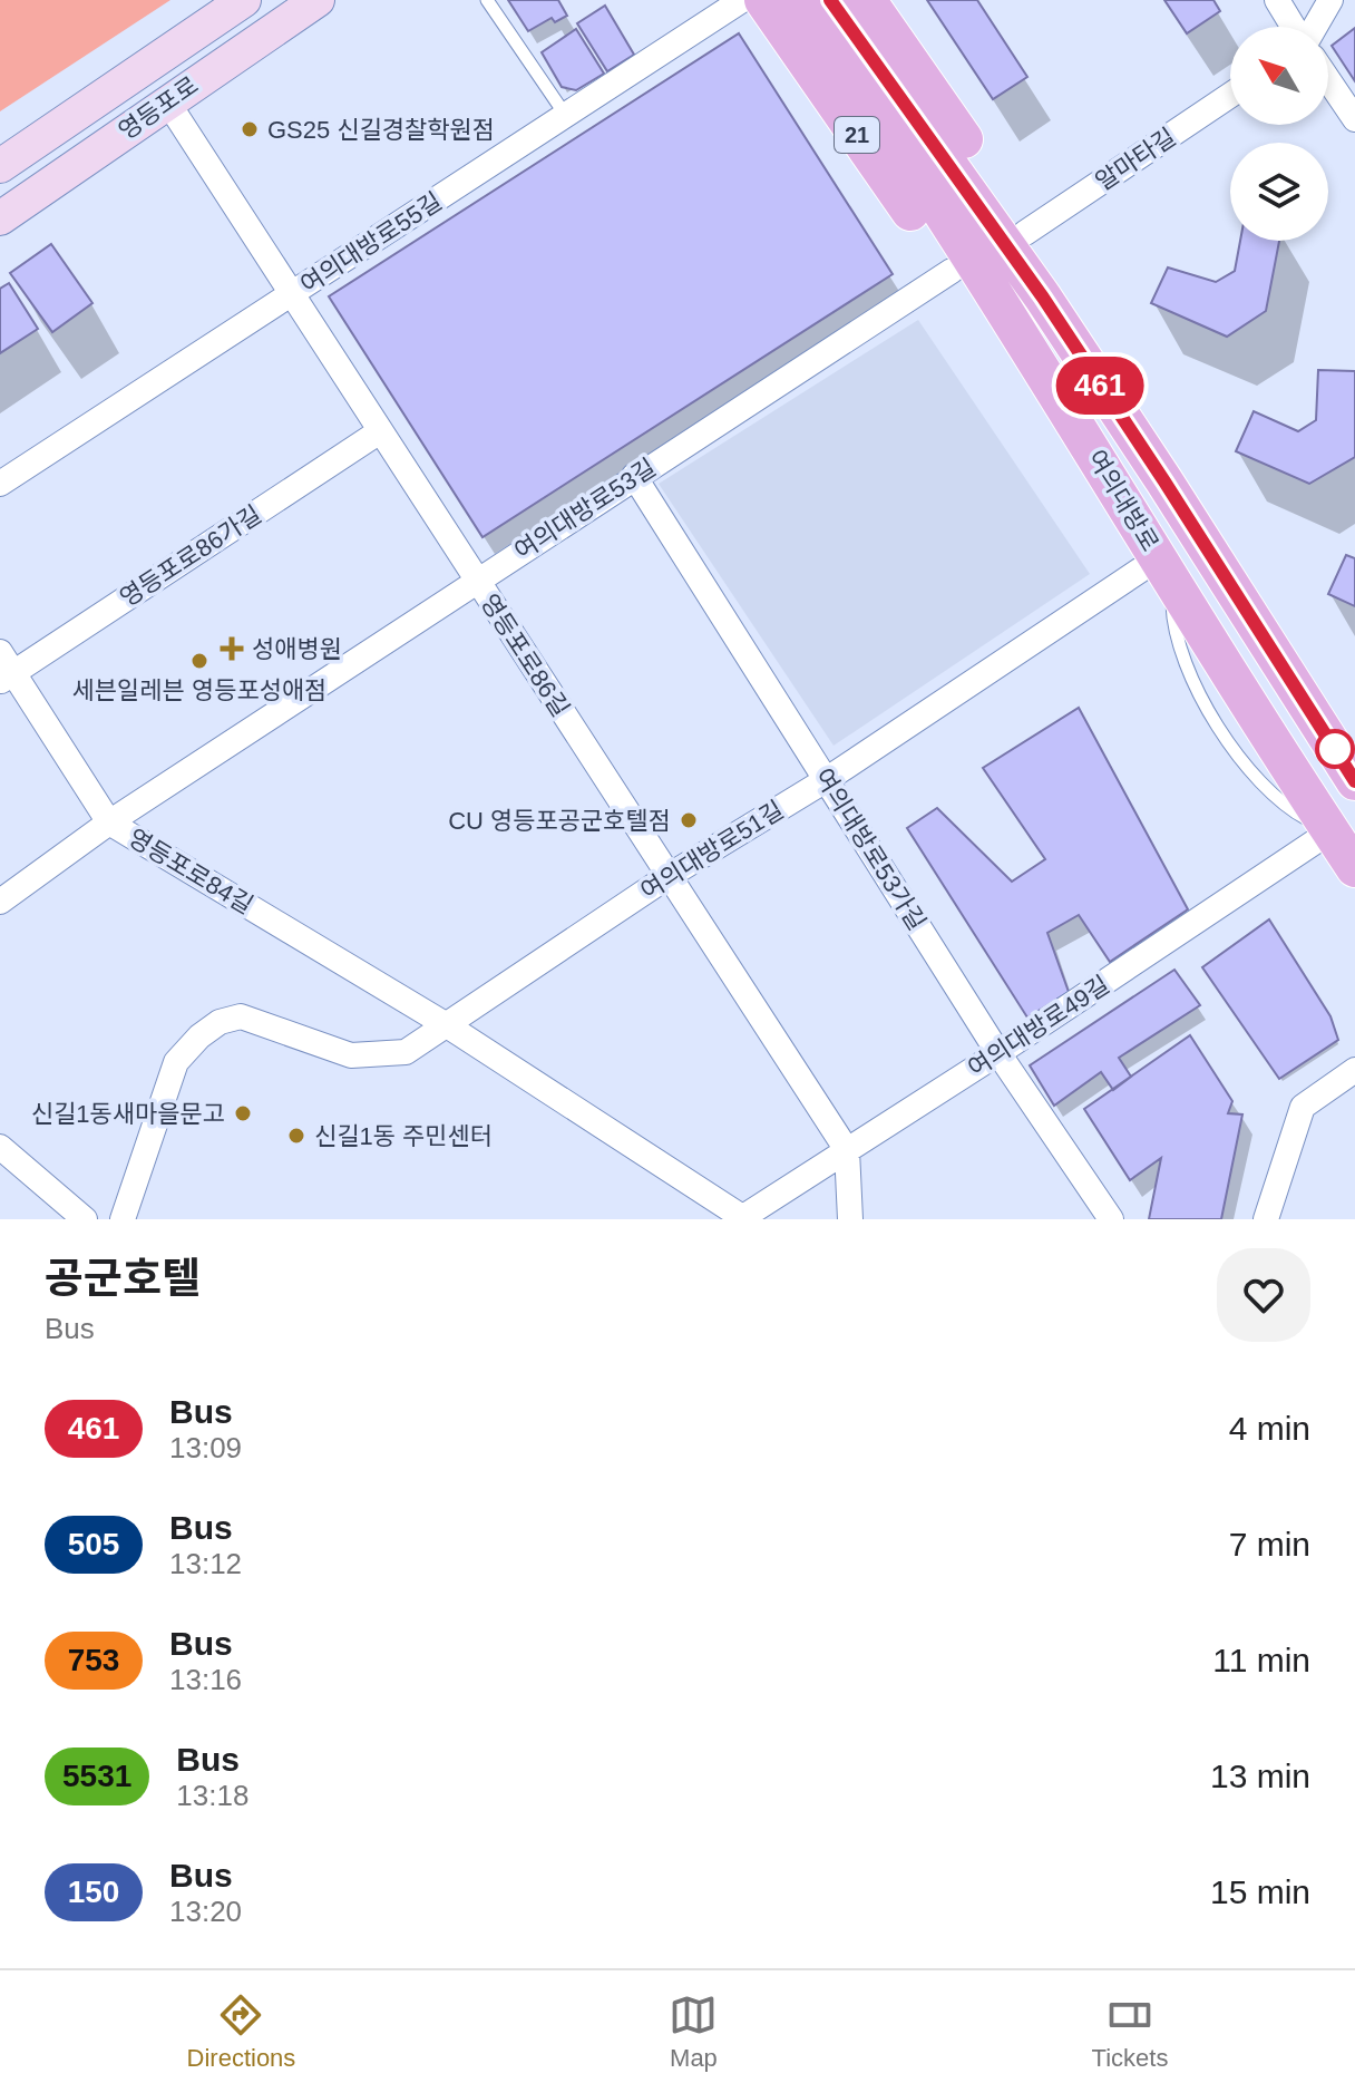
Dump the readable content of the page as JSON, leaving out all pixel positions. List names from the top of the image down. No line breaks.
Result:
{"streets":{"main road":["영등포로","21","여의대방로"],"street":["알마타길","여의대방로55길","여의대방로53길","영등포로86가길","영등포로86길","여의대방로53가길","여의대방로51길","영등포로84길","여의대방로49길"]},"crossings":[["영등포로","영등포로86길"],["21","여의대방로"],["21","여의대방로53길"],["여의대방로55길","영등포로86길"],["여의대방로","여의대방로51길"],["여의대방로","여의대방로49길"],["여의대방로53길","영등포로86길"],["여의대방로53길","여의대방로53가길"],["여의대방로53길","영등포로84길"],["영등포로86가길","영등포로86길"],["영등포로86가길","영등포로84길"],["영등포로86길","여의대방로51길"],["영등포로86길","여의대방로49길"],["여의대방로53가길","여의대방로51길"],["여의대방로53가길","여의대방로49길"],["여의대방로51길","영등포로84길"],["영등포로84길","여의대방로49길"]],"places":{"other":["GS25 신길경찰학원점","세븐일레븐 영등포성애점","CU 영등포공군호텔점","신길1동새마을문고","신길1동 주민센터"],"health":["성애병원"]},"lines":["bus line 461"],"north":"top left","page":{"on_map":"461","heading":["공군호텔","Bus"],"list":[{"mark":"461","name":"Bus","note":"13:09","value":"4 min"},{"mark":"505","name":"Bus","note":"13:12","value":"7 min"},{"mark":"753","name":"Bus","note":"13:16","value":"11 min"},{"mark":"5531","name":"Bus","note":"13:18","value":"13 min"},{"mark":"150","name":"Bus","note":"13:20","value":"15 min"}],"tabs":["Directions","Map","Tickets"]}}
